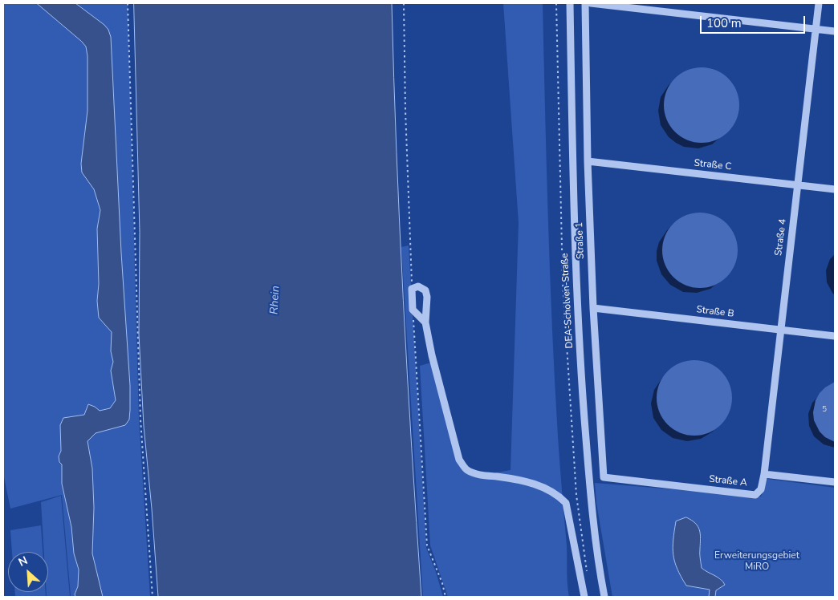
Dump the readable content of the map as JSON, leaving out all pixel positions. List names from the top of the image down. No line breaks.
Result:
{"streets":{"street":["Straße C","Straße 4","Straße 1","DEA-Scholven-Straße","Straße B","Straße A"]},"crossings":[["Straße C","Straße 4"],["Straße C","Straße 1"],["Straße 4","Straße B"],["Straße 4","Straße A"],["Straße 1","Straße B"],["Straße 1","Straße A"]],"water":["Rhein"],"parks":["Erweiterungsgebiet MiRO"],"house_numbers":["5"],"scale_bar":"100 m","north":"top left"}
